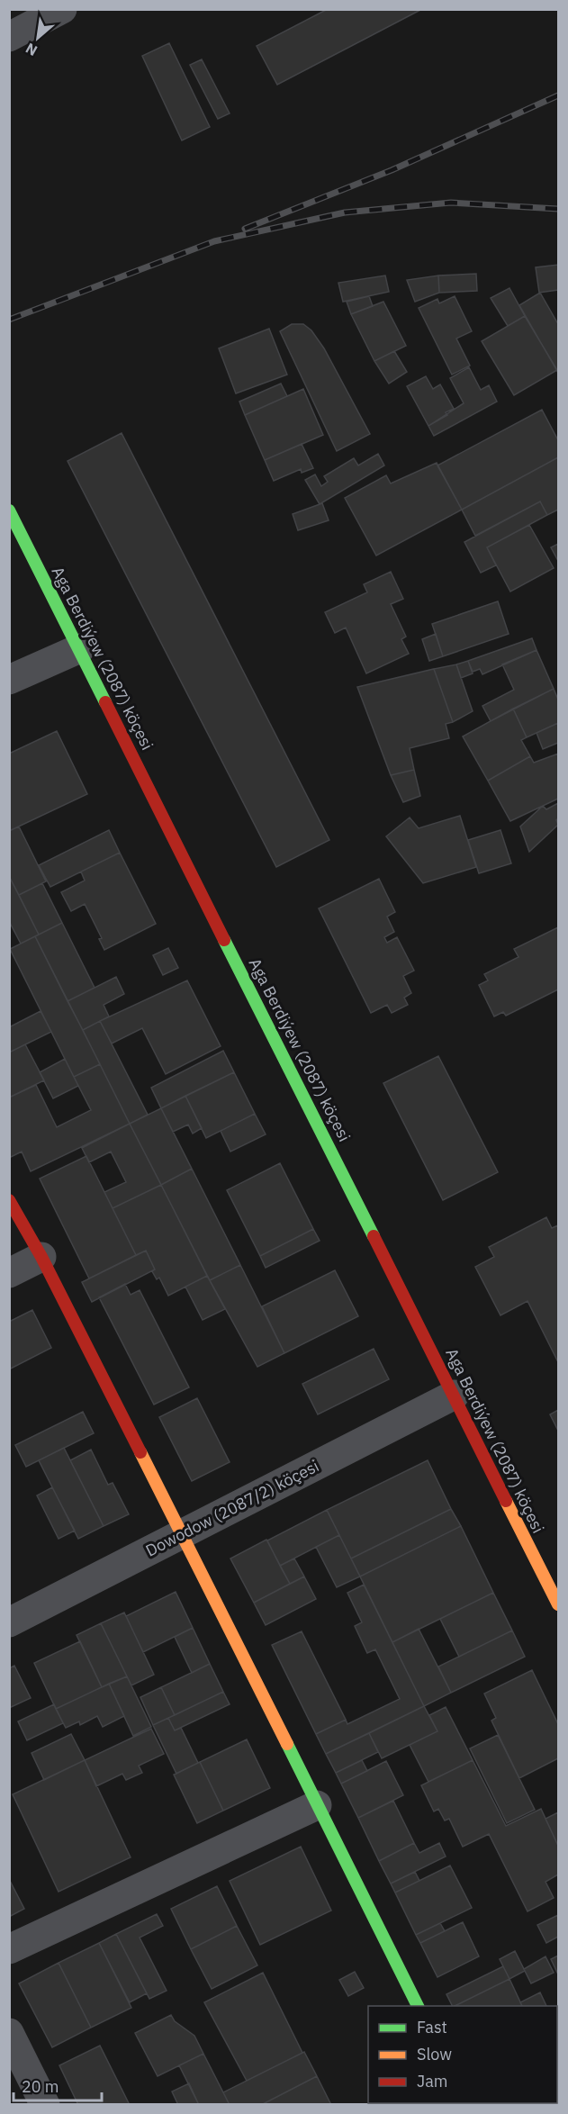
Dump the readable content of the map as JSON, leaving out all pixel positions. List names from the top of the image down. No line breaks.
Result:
{"streets":{"street":["Aga Berdiýew (2087) köçesi","Dowodow (2087/2) köçesi"]},"crossings":[["Aga Berdiýew (2087) köçesi","Dowodow (2087/2) köçesi"]],"legend":["Fast","Slow","Jam"],"scale_bar":"20 m","north":"bottom left"}
